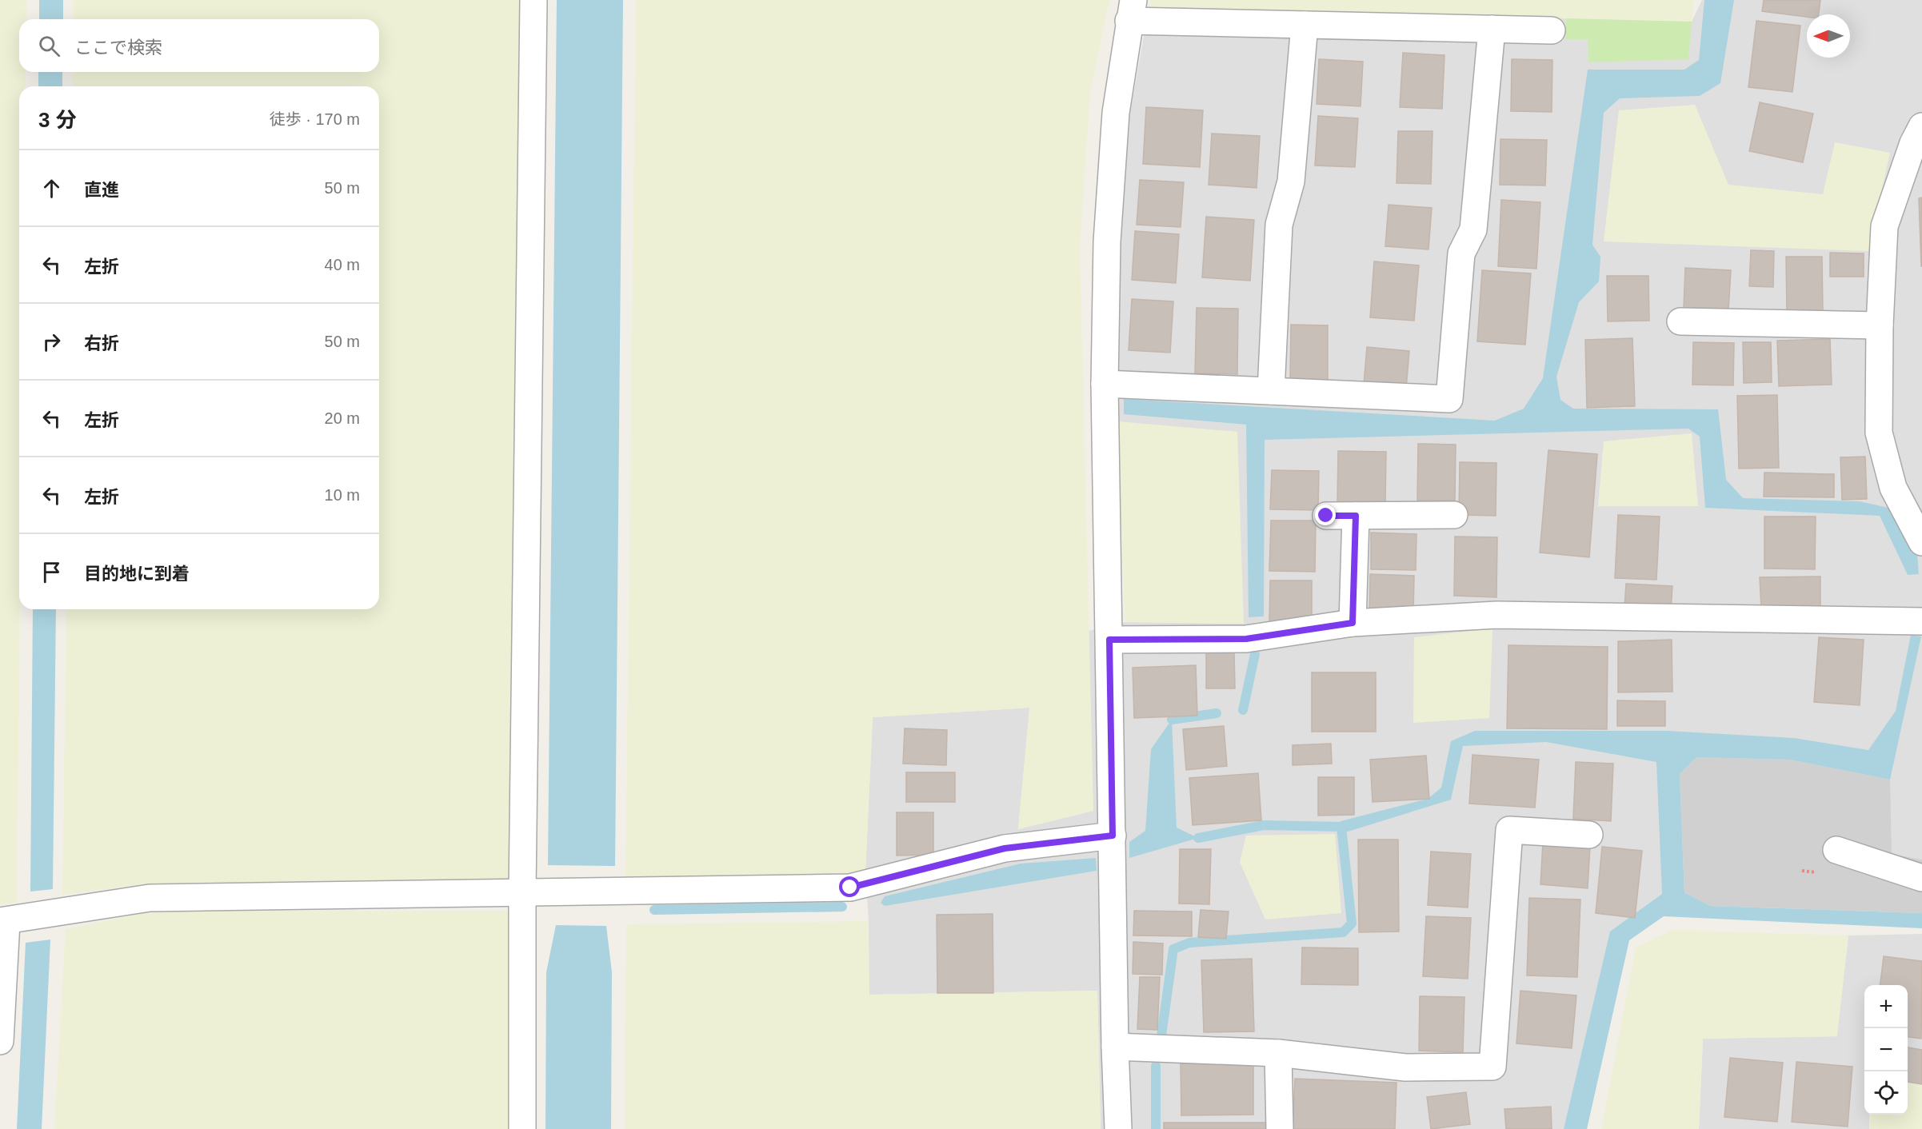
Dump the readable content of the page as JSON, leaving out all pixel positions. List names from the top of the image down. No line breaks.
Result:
{"north":"left","page":{"search":"ここで検索","heading":["3 分","徒歩 · 170 m"],"list":[["直進","50 m"],["左折","40 m"],["右折","50 m"],["左折","20 m"],["左折","10 m"],"目的地に到着"],"map_buttons":["+","−"]}}
